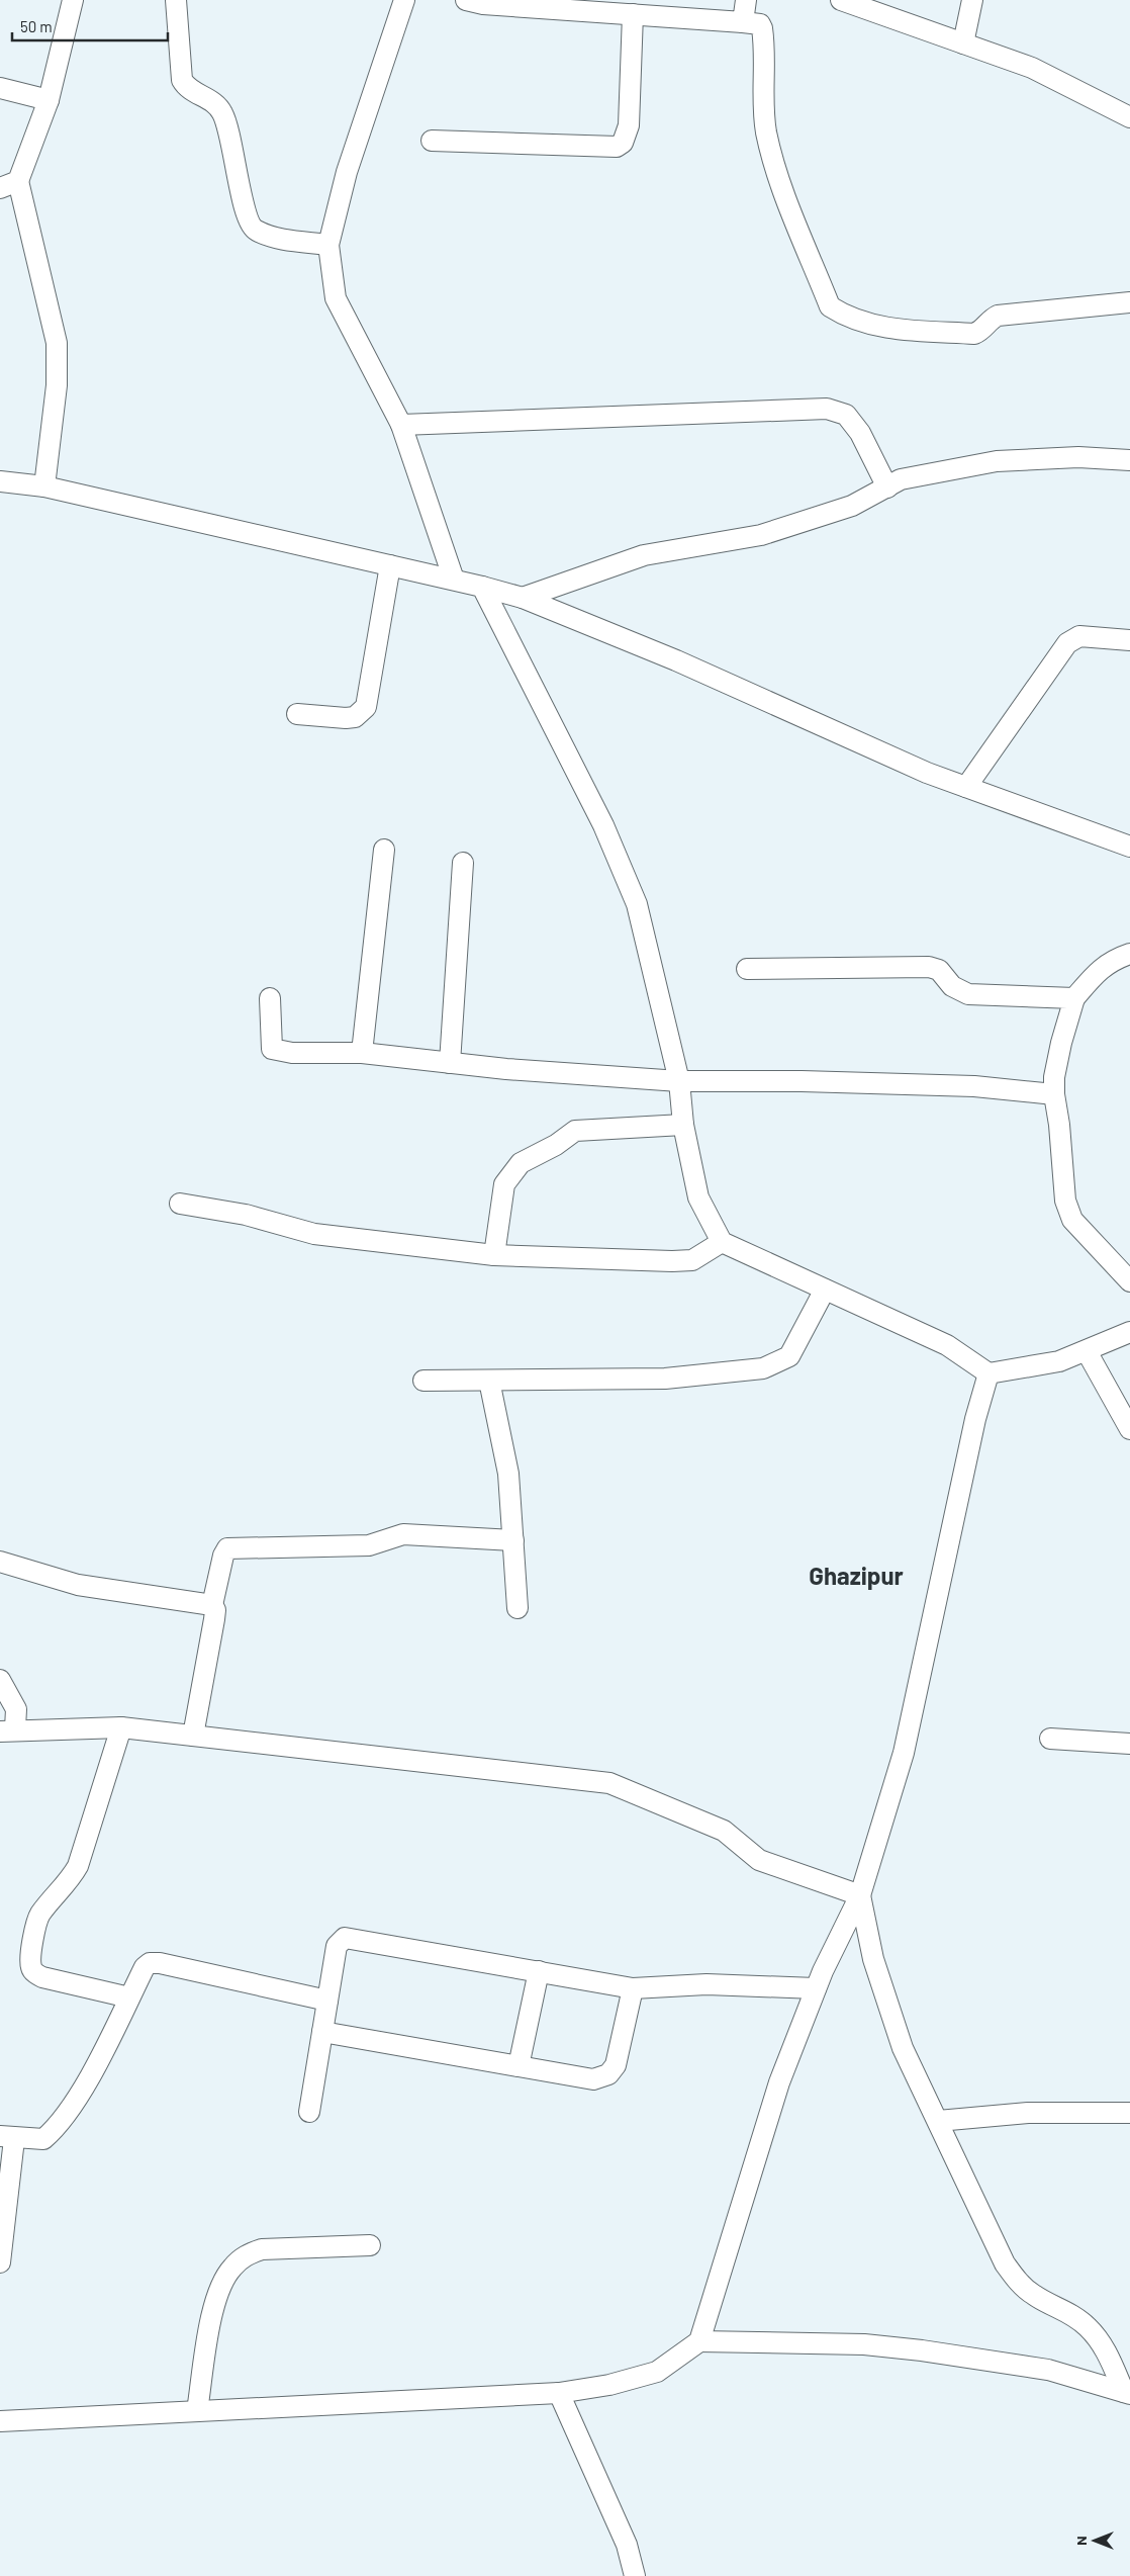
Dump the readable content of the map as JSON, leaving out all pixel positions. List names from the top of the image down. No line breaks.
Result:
{"districts":["Ghazipur"],"scale_bar":"50 m","north":"left"}
